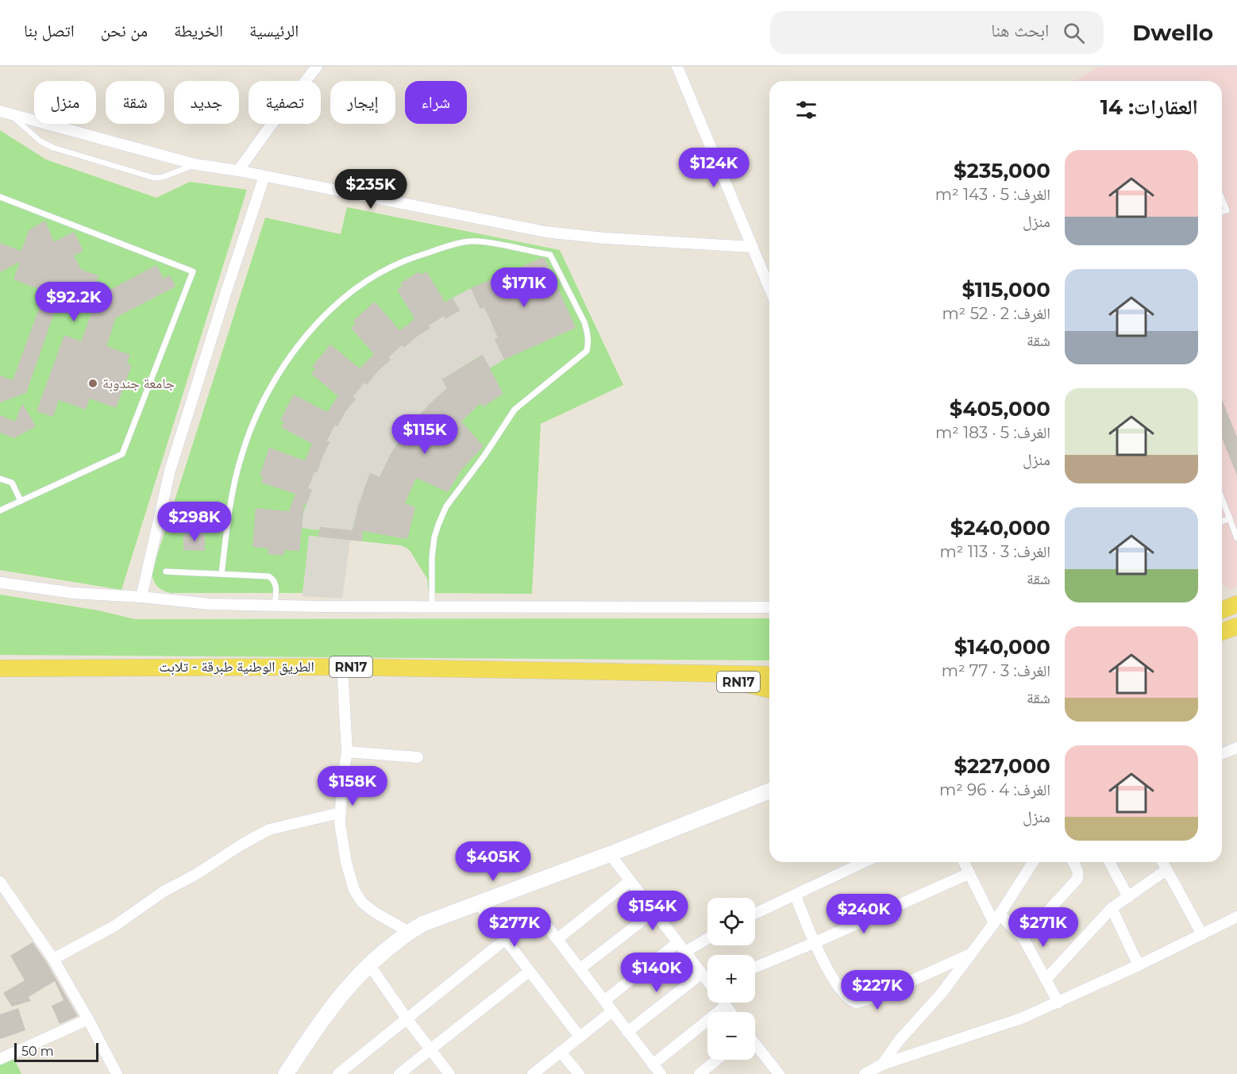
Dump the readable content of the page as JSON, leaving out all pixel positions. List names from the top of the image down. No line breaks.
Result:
{"streets":{"main road":["الطريق الوطنية طبرقة - تلابت","RN17"]},"places":["جامعة جندوبة"],"scale_bar":"50 m","page":{"header":"Dwello","search":"ابحث هنا","nav":["الرئيسية","الخريطة","من نحن","اتصل بنا"],"chip":["شراء","إيجار","تصفية","جديد","شقة","منزل"],"heading":"العقارات: 14","list":[{"name":"$235,000","note":"الغرف: 5 · 143 m² · منزل"},{"name":"$115,000","note":"الغرف: 2 · 52 m² · شقة"},{"name":"$405,000","note":"الغرف: 5 · 183 m² · منزل"},{"name":"$240,000","note":"الغرف: 3 · 113 m² · شقة"},{"name":"$140,000","note":"الغرف: 3 · 77 m² · شقة"},{"name":"$227,000","note":"الغرف: 4 · 96 m² · منزل"}],"price":["$124K","$235K","$171K","$92.2K","$115K","$298K","$158K","$405K","$154K","$240K","$277K","$271K","$140K","$227K"],"map_buttons":["+","−"],"scale":"50 m"}}
